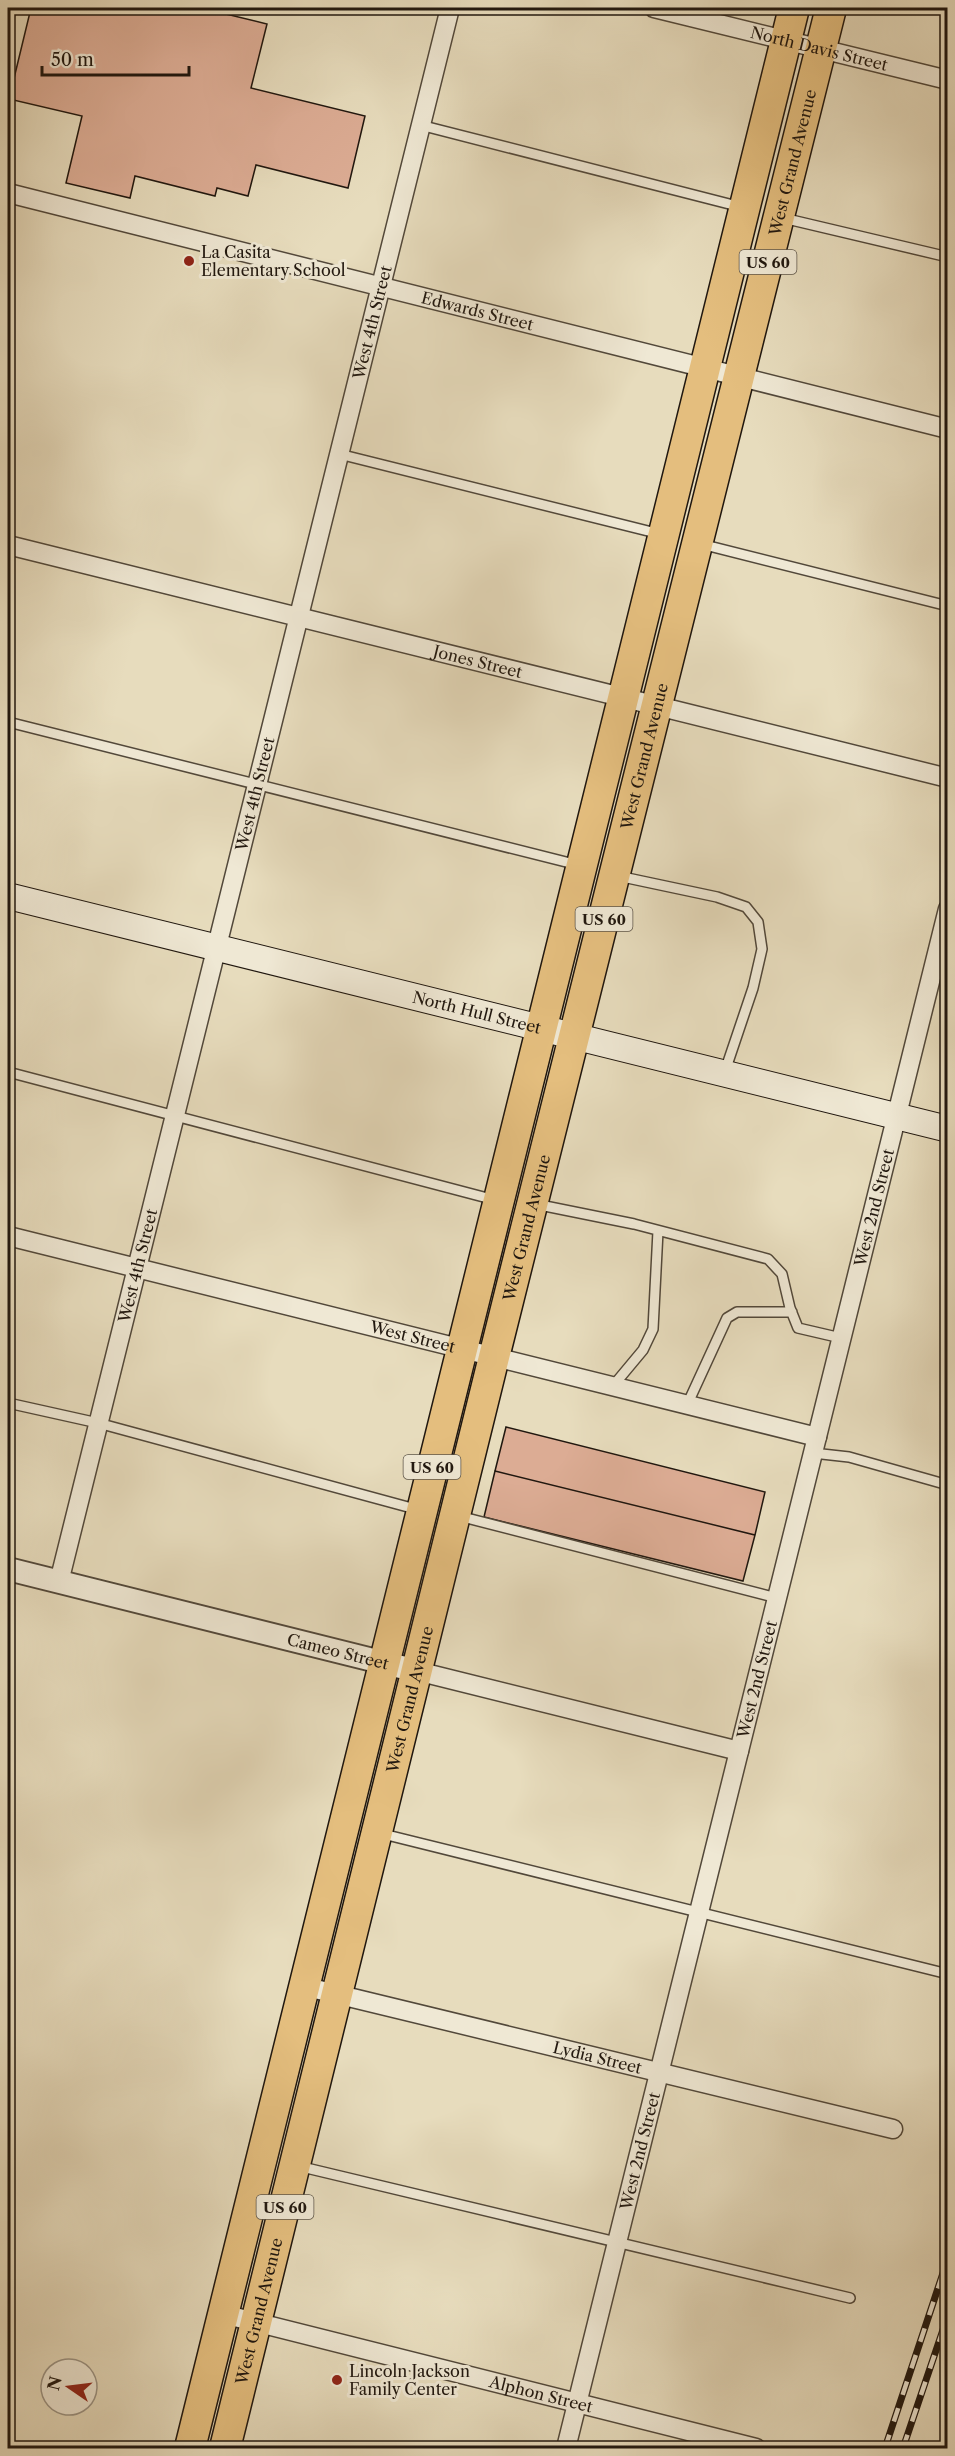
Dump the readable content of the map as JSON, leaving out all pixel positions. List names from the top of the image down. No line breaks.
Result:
{"streets":{"highway":["West Grand Avenue","US 60"],"main road":["North Hull Street"],"street":["North Davis Street","Edwards Street","West 4th Street","Jones Street","West 2nd Street","West Street","Cameo Street","Lydia Street","Alphon Street"]},"crossings":[["North Davis Street","West Grand Avenue"],["West Grand Avenue","Edwards Street"],["West Grand Avenue","Jones Street"],["West Grand Avenue","North Hull Street"],["West Grand Avenue","West Street"],["West Grand Avenue","Cameo Street"],["West Grand Avenue","Lydia Street"],["West Grand Avenue","Alphon Street"],["Edwards Street","West 4th Street"],["West 4th Street","Jones Street"],["West 4th Street","North Hull Street"],["West 4th Street","West Street"],["West 4th Street","Cameo Street"],["North Hull Street","West 2nd Street"],["West 2nd Street","West Street"],["West 2nd Street","Cameo Street"],["West 2nd Street","Lydia Street"],["West 2nd Street","Alphon Street"]],"places":["La Casita Elementary School","Lincoln Jackson Family Center"],"scale_bar":"50 m","north":"left"}
